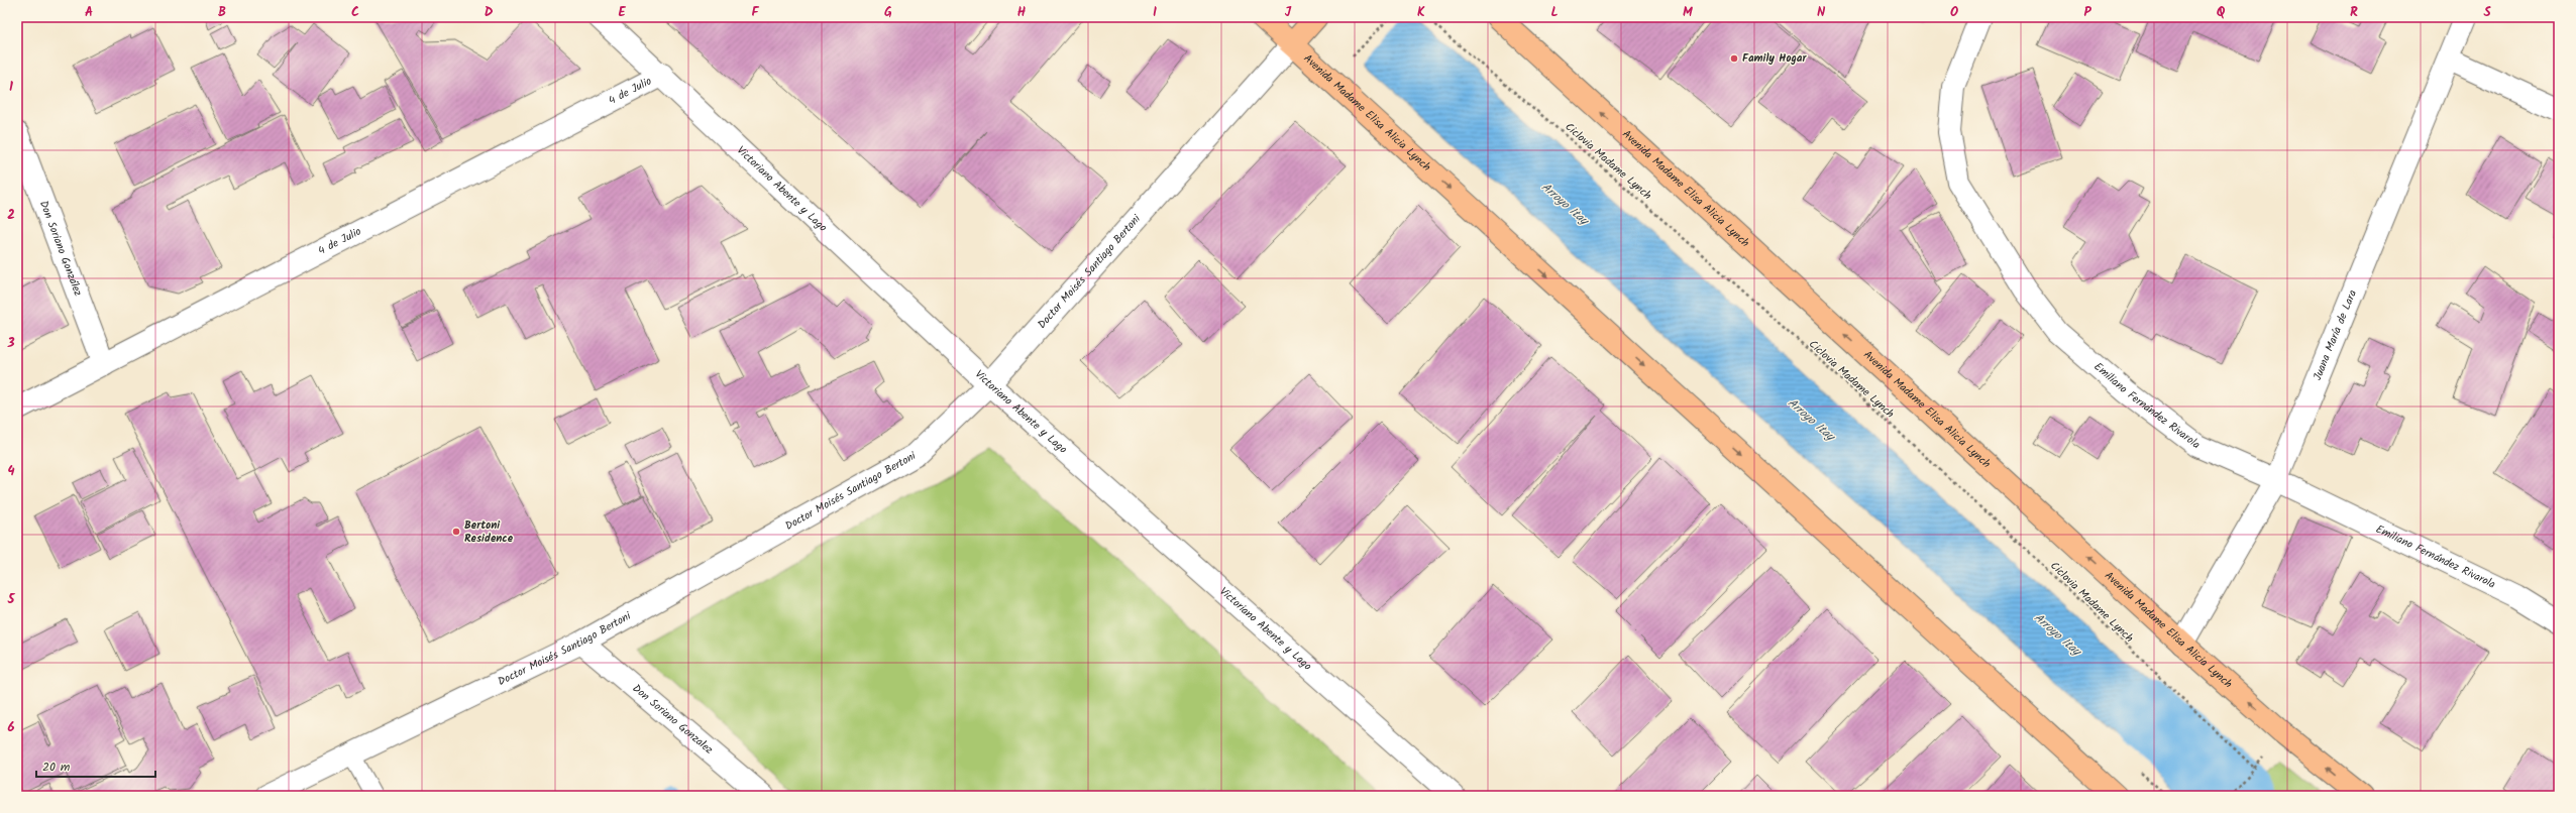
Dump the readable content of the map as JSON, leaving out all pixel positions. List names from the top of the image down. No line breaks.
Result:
{"streets":{"highway":["Avenida Madame Elisa Alicia Lynch","Doctor Moisés Santiago Bertoni"],"street":["4 de Julio","Victoriano Abente y Lago","Don Soriano González","Juana María de Lara","Emiliano Fernández Rivarola","Don Soriano Gonzalez"],"path":["Ciclovia Madame Lynch"]},"crossings":[["4 de Julio","Victoriano Abente y Lago"],["4 de Julio","Don Soriano González"],["Avenida Madame Elisa Alicia Lynch","Doctor Moisés Santiago Bertoni"],["Avenida Madame Elisa Alicia Lynch","Juana María de Lara"],["Victoriano Abente y Lago","Doctor Moisés Santiago Bertoni"],["Doctor Moisés Santiago Bertoni","Don Soriano Gonzalez"],["Juana María de Lara","Emiliano Fernández Rivarola"]],"water":["Arroyo Itay"],"places":["Family Hogar","Bertoni Residence"],"scale_bar":"20 m","grid":{"columns":["A","B","C","D","E","F","G","H","I","J","K","L","M","N","O","P","Q","R","S"],"rows":["1","2","3","4","5","6"]}}
